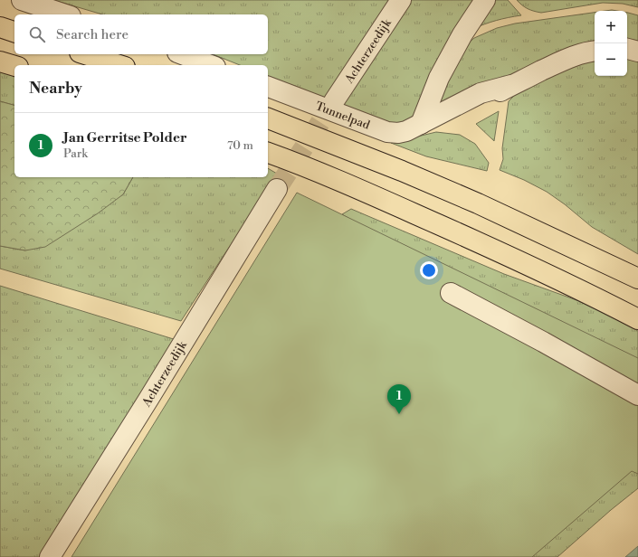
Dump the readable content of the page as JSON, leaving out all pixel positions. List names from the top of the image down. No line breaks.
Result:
{"streets":{"street":["Achterzeedijk","Tunnelpad"]},"page":{"map_buttons":["+","−"],"search":"Search here","heading":"Nearby","list":[{"mark":"1","name":"Jan Gerritse Polder","note":"Park","value":"70 m"}],"pins":"1"}}
